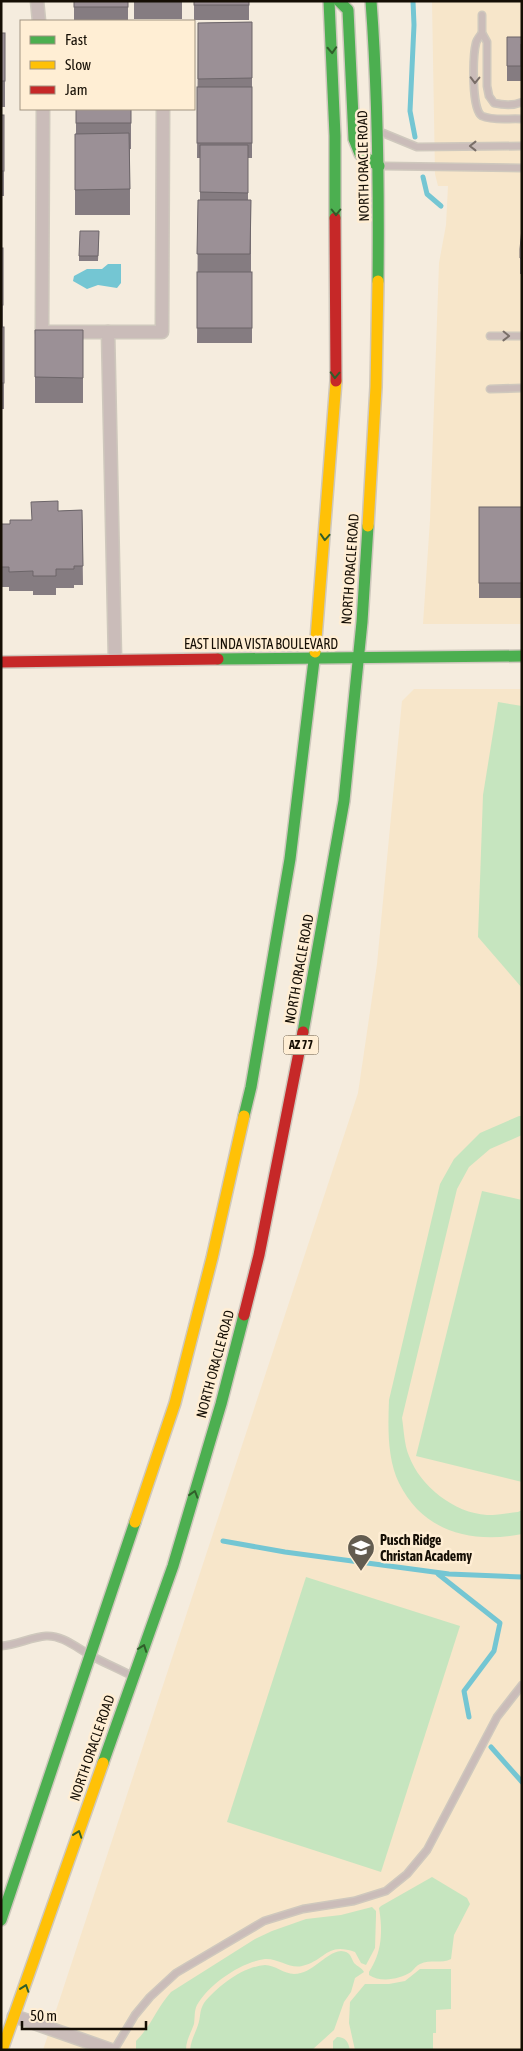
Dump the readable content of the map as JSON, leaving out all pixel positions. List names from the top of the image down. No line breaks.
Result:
{"streets":{"main road":["NORTH ORACLE ROAD","EAST LINDA VISTA BOULEVARD","AZ 77"]},"crossings":[["NORTH ORACLE ROAD","EAST LINDA VISTA BOULEVARD"]],"places":{"school or university":["Pusch Ridge Christan Academy"]},"legend":["Fast","Slow","Jam"],"scale_bar":"50 m"}
